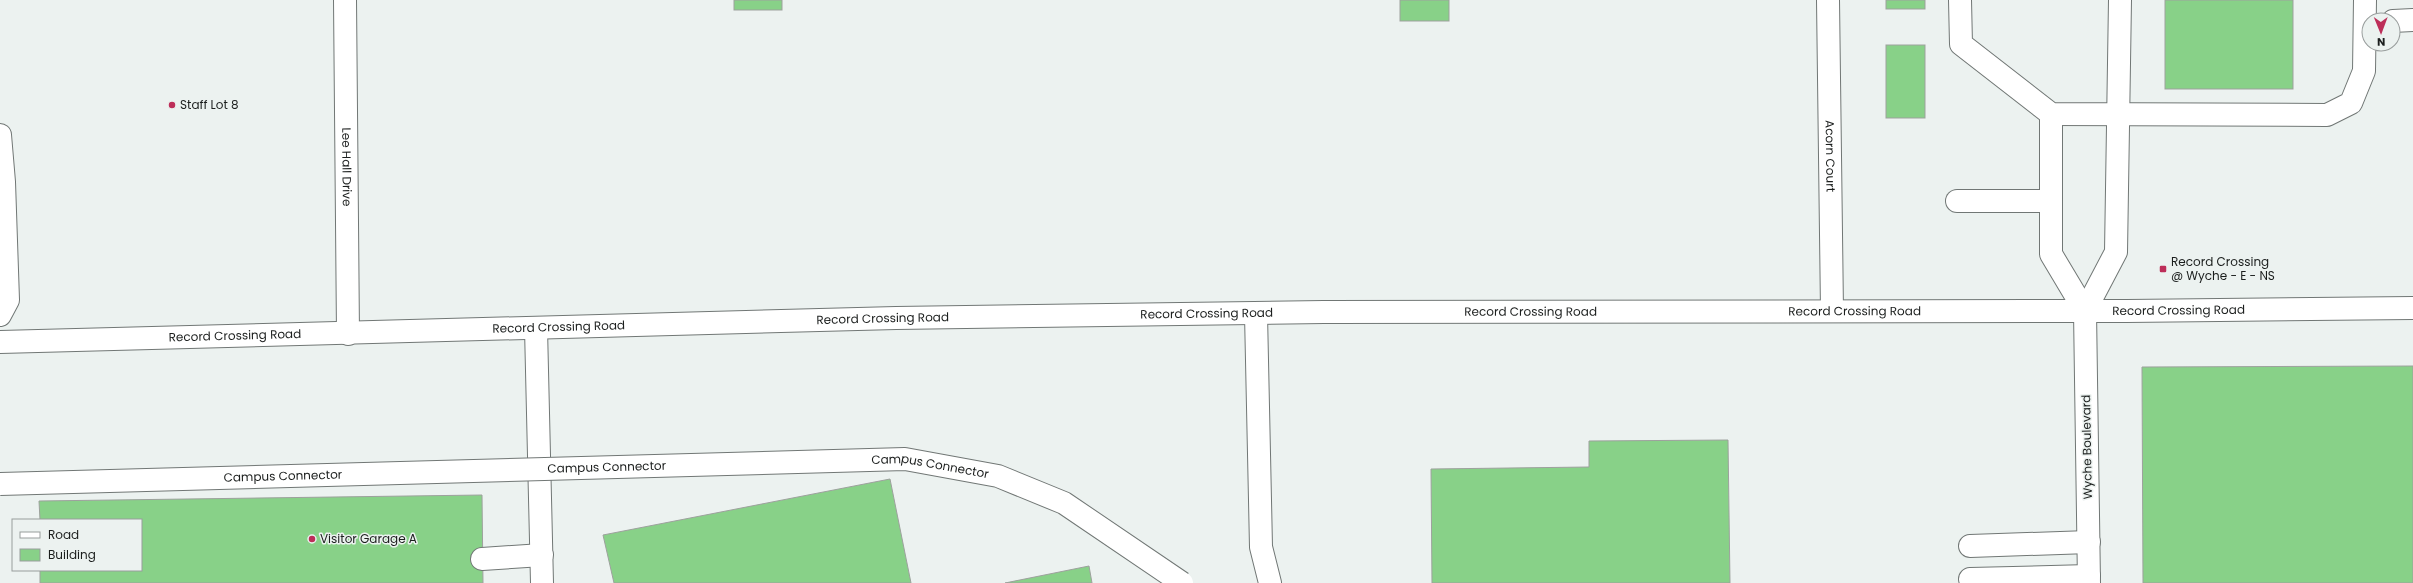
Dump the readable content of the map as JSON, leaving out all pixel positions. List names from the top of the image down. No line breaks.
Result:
{"streets":{"street":["Acorn Court","Lee Hall Drive","Record Crossing Road","Wyche Boulevard","Campus Connector"]},"crossings":[["Acorn Court","Record Crossing Road"],["Lee Hall Drive","Record Crossing Road"],["Record Crossing Road","Wyche Boulevard"]],"places":{"other":["Staff Lot 8","Visitor Garage A"],"transit":["Record Crossing @ Wyche - E - NS"]},"legend":["Road","Building"],"north":"bottom"}
